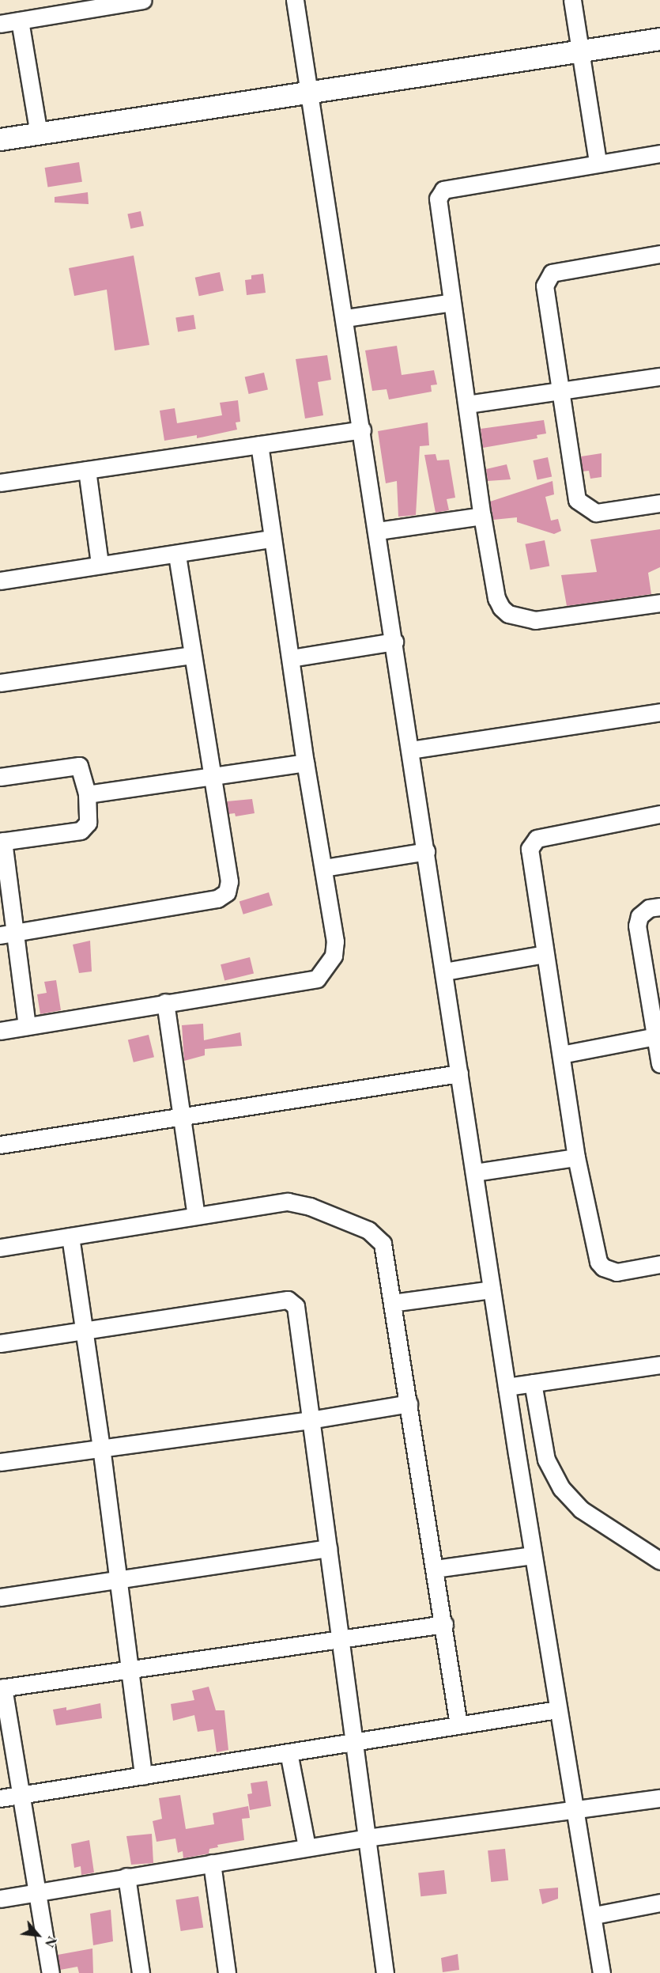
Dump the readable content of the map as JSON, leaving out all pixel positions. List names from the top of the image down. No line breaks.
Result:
{"north":"bottom right"}
